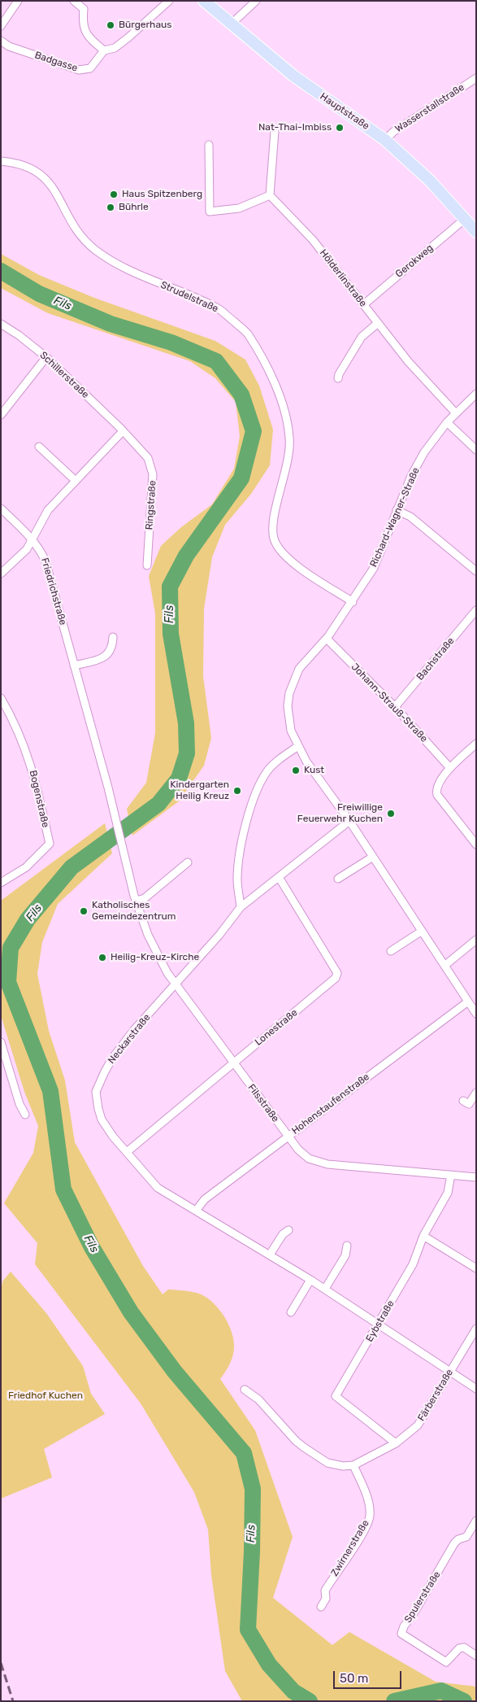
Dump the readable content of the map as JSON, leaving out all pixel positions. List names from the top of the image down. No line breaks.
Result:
{"streets":{"main road":["Hauptstraße"],"street":["Badgasse","Wasserstallstraße","Gerokweg","Hölderlinstraße","Strudelstraße","Schillerstraße","Ringstraße","Richard-Wagner-Straße","Friedrichstraße","Bachstraße","Johann-Strauß-Straße","Bogenstraße","Lonestraße","Neckarstraße","Filsstraße","Hohenstaufenstraße","Eybstraße","Färberstraße","Zwirnerstraße","Spulerstraße"]},"crossings":[["Wasserstallstraße","Hauptstraße"],["Hauptstraße","Gerokweg"],["Gerokweg","Hölderlinstraße"],["Hölderlinstraße","Richard-Wagner-Straße"],["Strudelstraße","Richard-Wagner-Straße"],["Schillerstraße","Ringstraße"],["Richard-Wagner-Straße","Johann-Strauß-Straße"],["Richard-Wagner-Straße","Neckarstraße"],["Richard-Wagner-Straße","Hohenstaufenstraße"],["Friedrichstraße","Filsstraße"],["Bachstraße","Johann-Strauß-Straße"],["Lonestraße","Neckarstraße"],["Lonestraße","Filsstraße"],["Neckarstraße","Filsstraße"],["Neckarstraße","Hohenstaufenstraße"],["Neckarstraße","Eybstraße"],["Neckarstraße","Färberstraße"],["Filsstraße","Hohenstaufenstraße"],["Filsstraße","Eybstraße"],["Eybstraße","Färberstraße"],["Färberstraße","Zwirnerstraße"]],"water":["Fils"],"parks":["Friedhof Kuchen"],"places":["Bürgerhaus","Nat-Thai-Imbiss","Haus Spitzenberg","Bührle","Kust","Kindergarten Heilig Kreuz","Freiwillige Feuerwehr Kuchen","Katholisches Gemeindezentrum","Heilig-Kreuz-Kirche"],"scale_bar":"50 m"}
